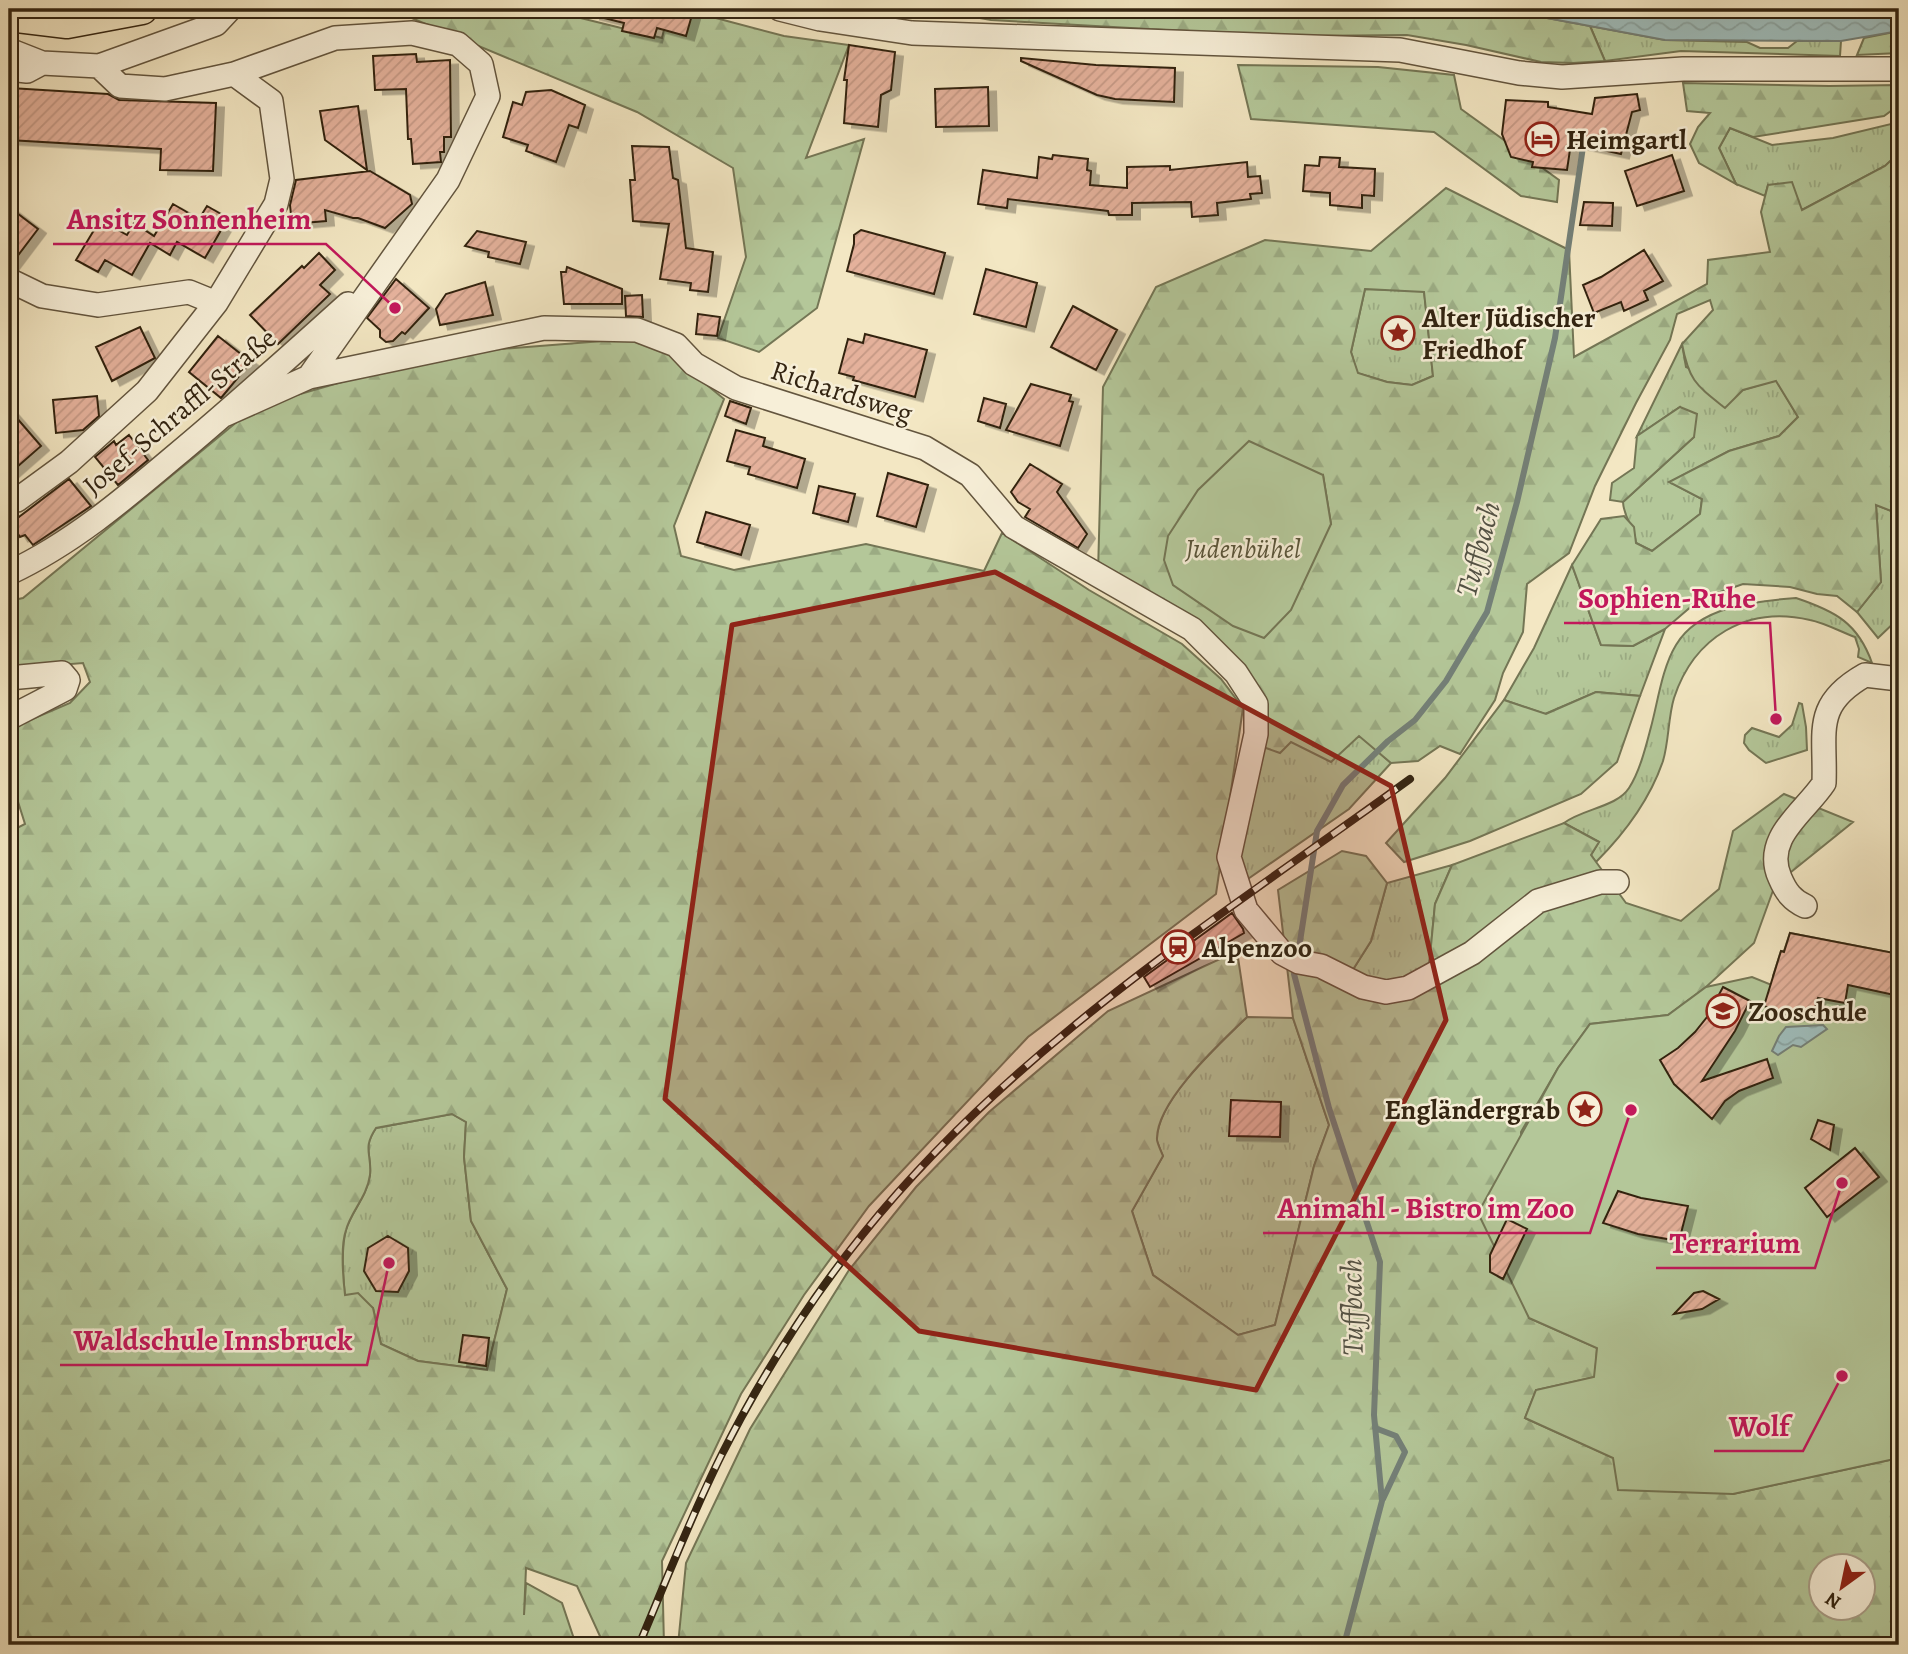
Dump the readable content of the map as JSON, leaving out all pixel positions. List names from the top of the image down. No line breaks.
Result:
{"streets":{"street":["Richardsweg","Josef-Schraffl-Straße"]},"crossings":[["Richardsweg","Josef-Schraffl-Straße"]],"water":["Tuffbach"],"parks":["Judenbühel"],"places":{"hotel":["Heimgartl"],"other":["Ansitz Sonnenheim","Sophien-Ruhe","Animahl - Bistro im Zoo","Terrarium","Waldschule Innsbruck","Wolf"],"place":["Alter Jüdischer Friedhof","Engländergrab"],"station":["Alpenzoo"],"school or university":["Zooschule"]},"north":"bottom left"}
